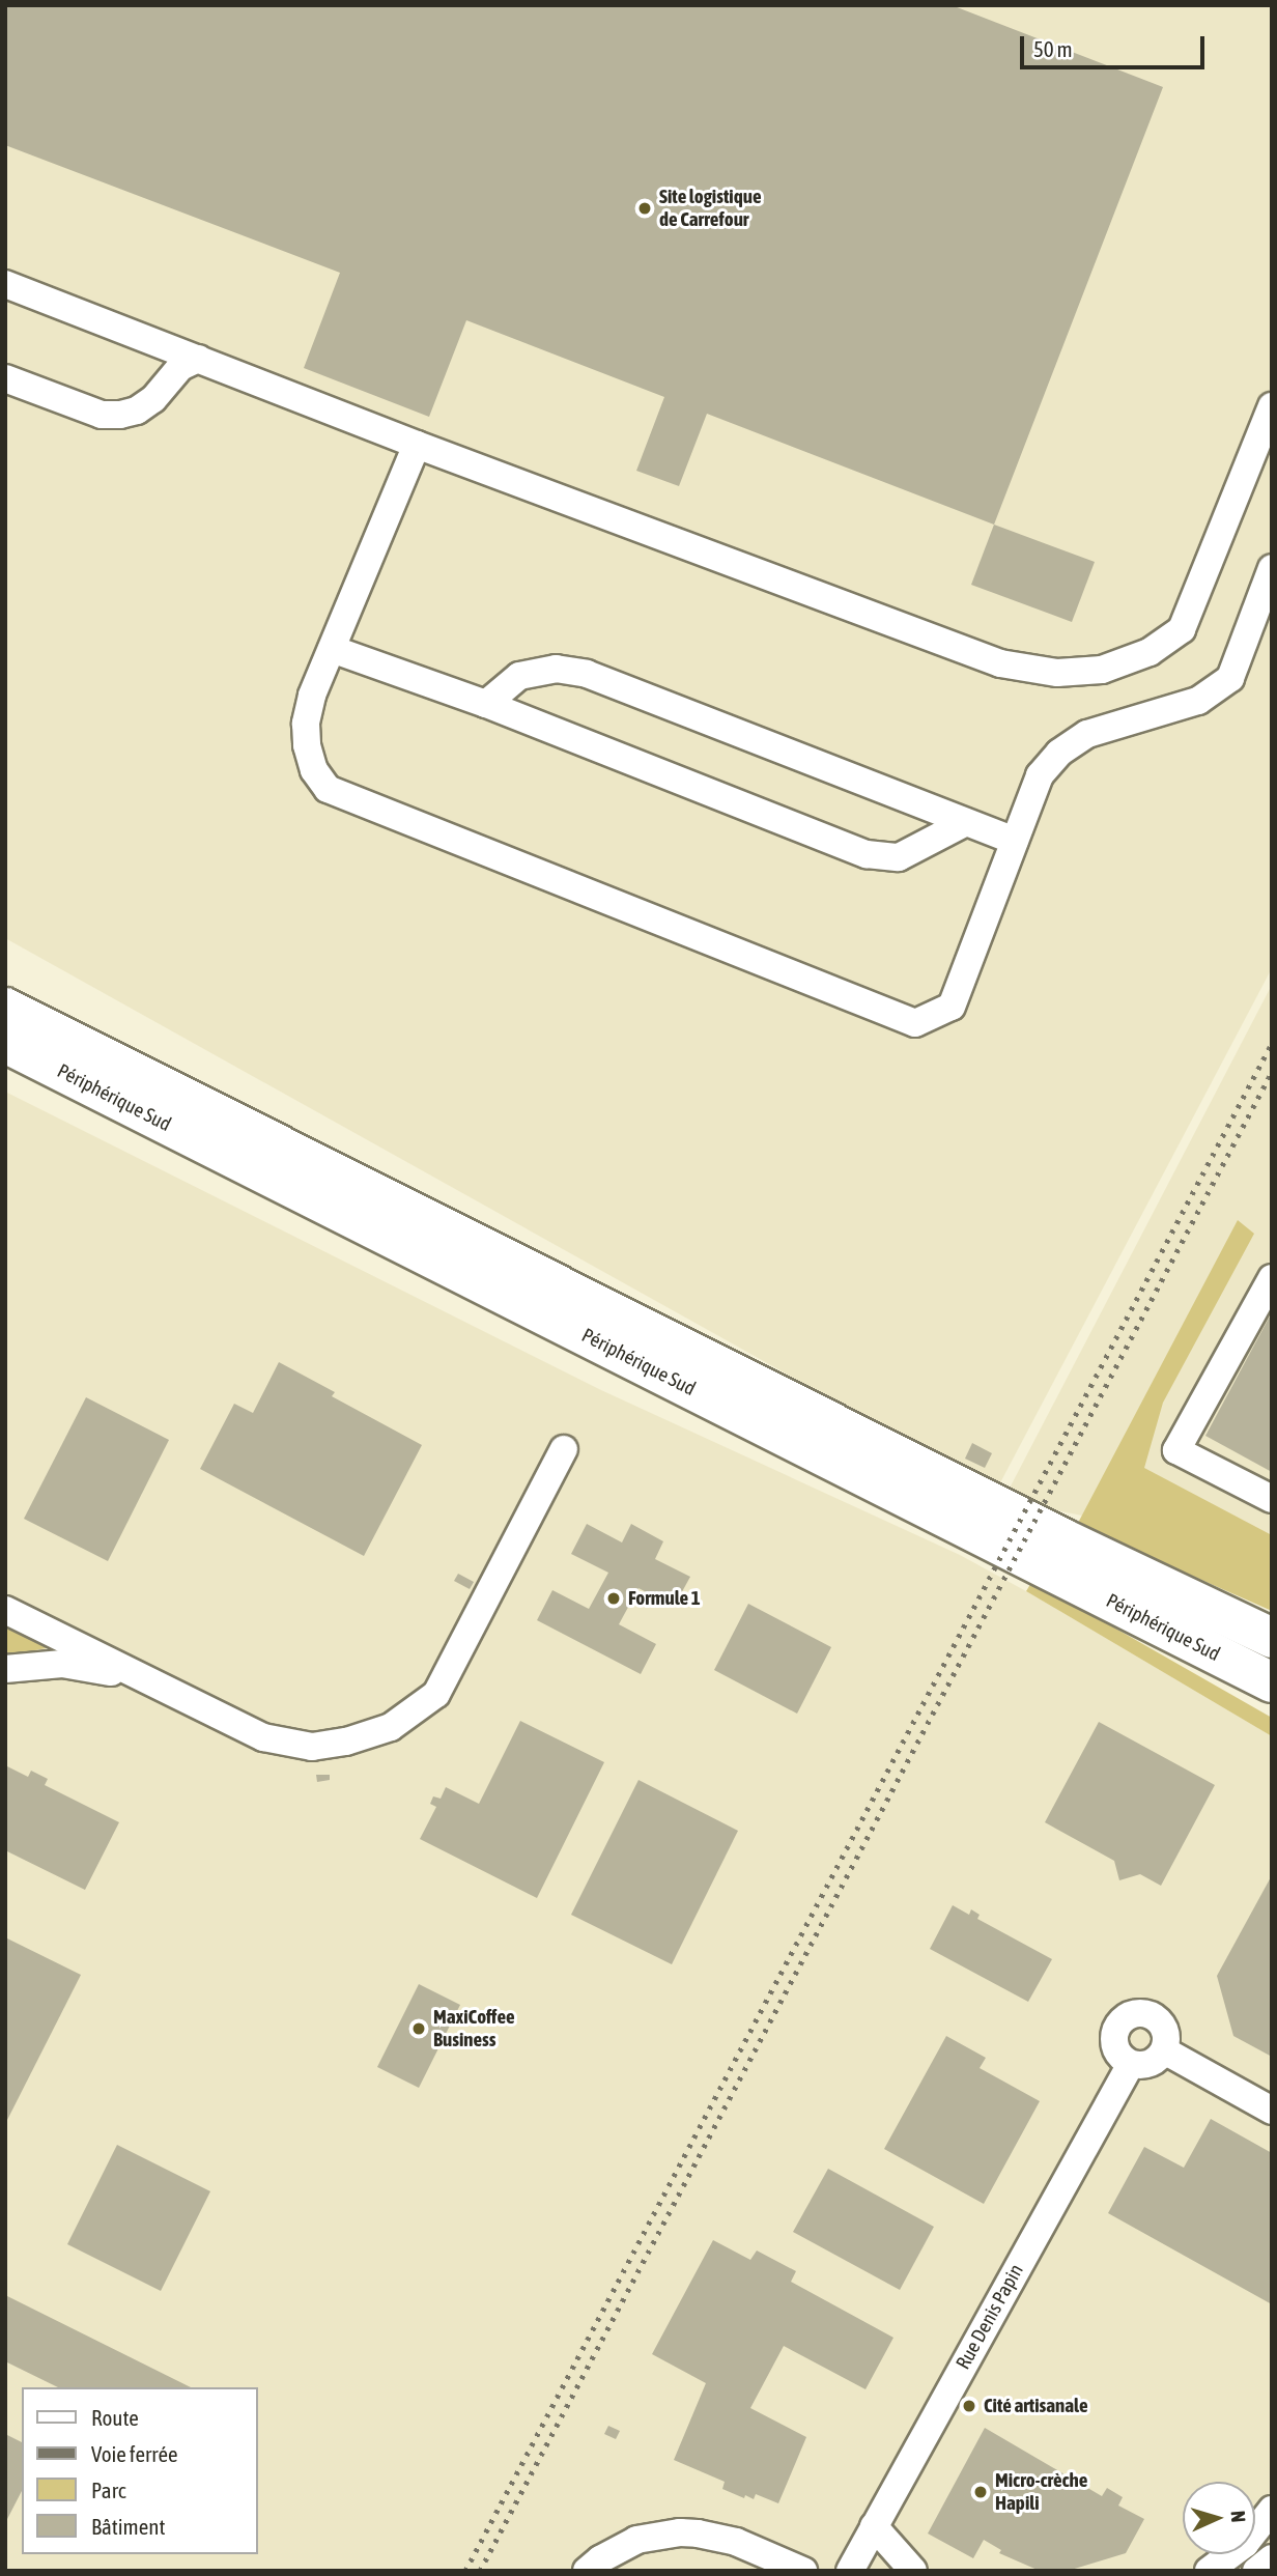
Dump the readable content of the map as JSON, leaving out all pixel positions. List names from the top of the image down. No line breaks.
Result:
{"streets":{"highway":["Périphérique Sud"],"street":["Rue Denis Papin"]},"places":["Site logistique de Carrefour","Formule 1","MaxiCoffee Business","Cité artisanale","Micro-crèche Hapili"],"legend":["Route","Voie ferrée","Parc","Bâtiment"],"scale_bar":"50 m","north":"right"}
